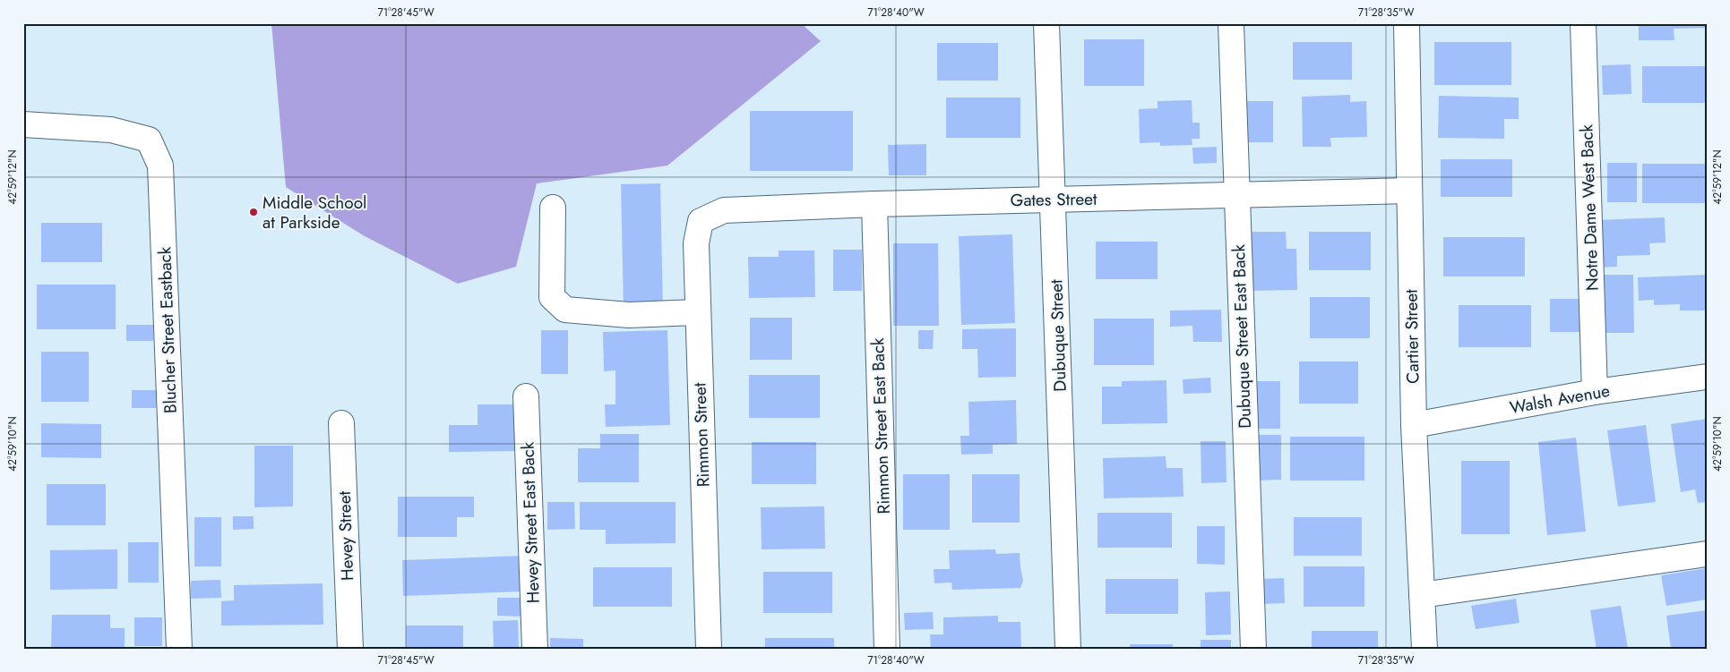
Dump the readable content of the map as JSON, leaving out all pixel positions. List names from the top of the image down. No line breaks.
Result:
{"streets":{"street":["Gates Street","Notre Dame West Back","Blucher Street Eastback","Dubuque Street","Dubuque Street East Back","Cartier Street","Walsh Avenue","Rimmon Street East Back","Rimmon Street","Hevey Street East Back","Hevey Street"]},"crossings":[["Gates Street","Dubuque Street"],["Gates Street","Dubuque Street East Back"],["Gates Street","Cartier Street"],["Gates Street","Rimmon Street East Back"],["Gates Street","Rimmon Street"],["Notre Dame West Back","Walsh Avenue"],["Cartier Street","Walsh Avenue"]],"places":["Middle School at Parkside"],"coordinates":["71°28'45\"W","71°28'40\"W","71°28'35\"W","42°59'12\"N","42°59'10\"N"]}
